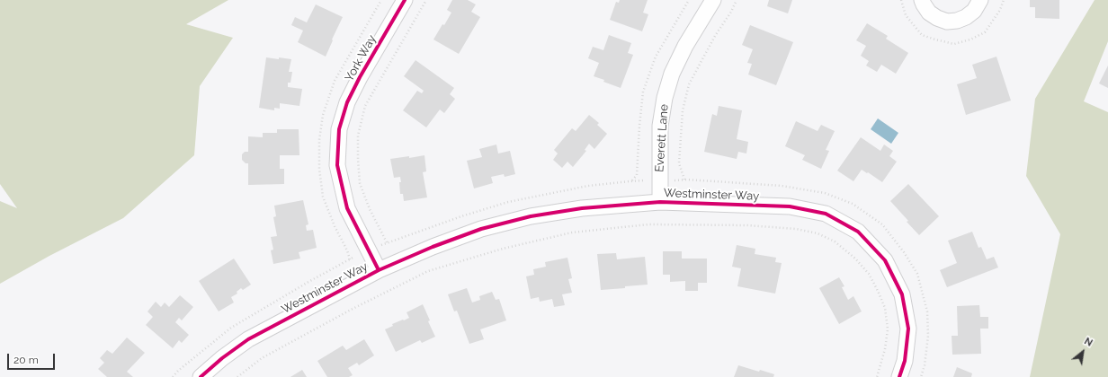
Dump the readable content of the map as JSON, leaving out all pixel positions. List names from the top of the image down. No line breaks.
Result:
{"streets":{"street":["York Way","Everett Lane","Westminster Way"]},"crossings":[["York Way","Westminster Way"],["Everett Lane","Westminster Way"]],"scale_bar":"20 m","north":"top right"}
